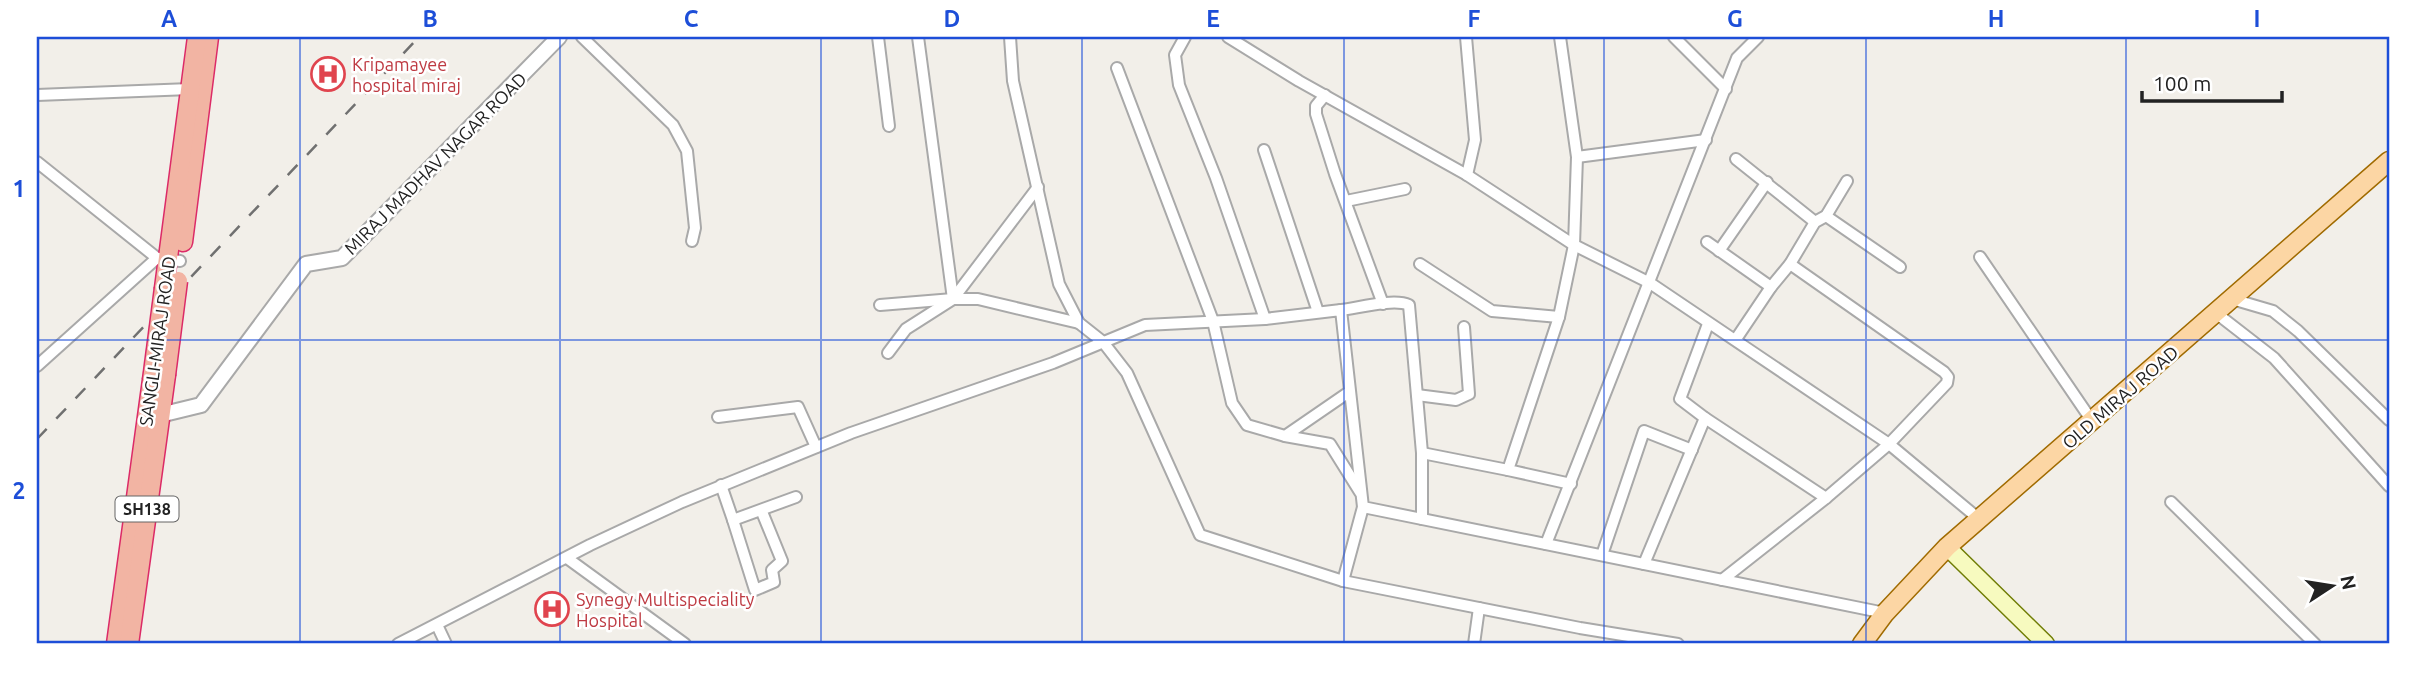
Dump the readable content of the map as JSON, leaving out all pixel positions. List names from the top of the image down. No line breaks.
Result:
{"streets":{"highway":["SANGLI-MIRAJ ROAD","SH138"],"main road":["OLD MIRAJ ROAD"],"street":["MIRAJ MADHAV NAGAR ROAD"]},"crossings":[["MIRAJ MADHAV NAGAR ROAD","SANGLI-MIRAJ ROAD"]],"places":{"hospital":["Kripamayee hospital miraj","Synegy Multispeciality Hospital"]},"scale_bar":"100 m","north":"right","grid":{"columns":["A","B","C","D","E","F","G","H","I"],"rows":["1","2"]}}
